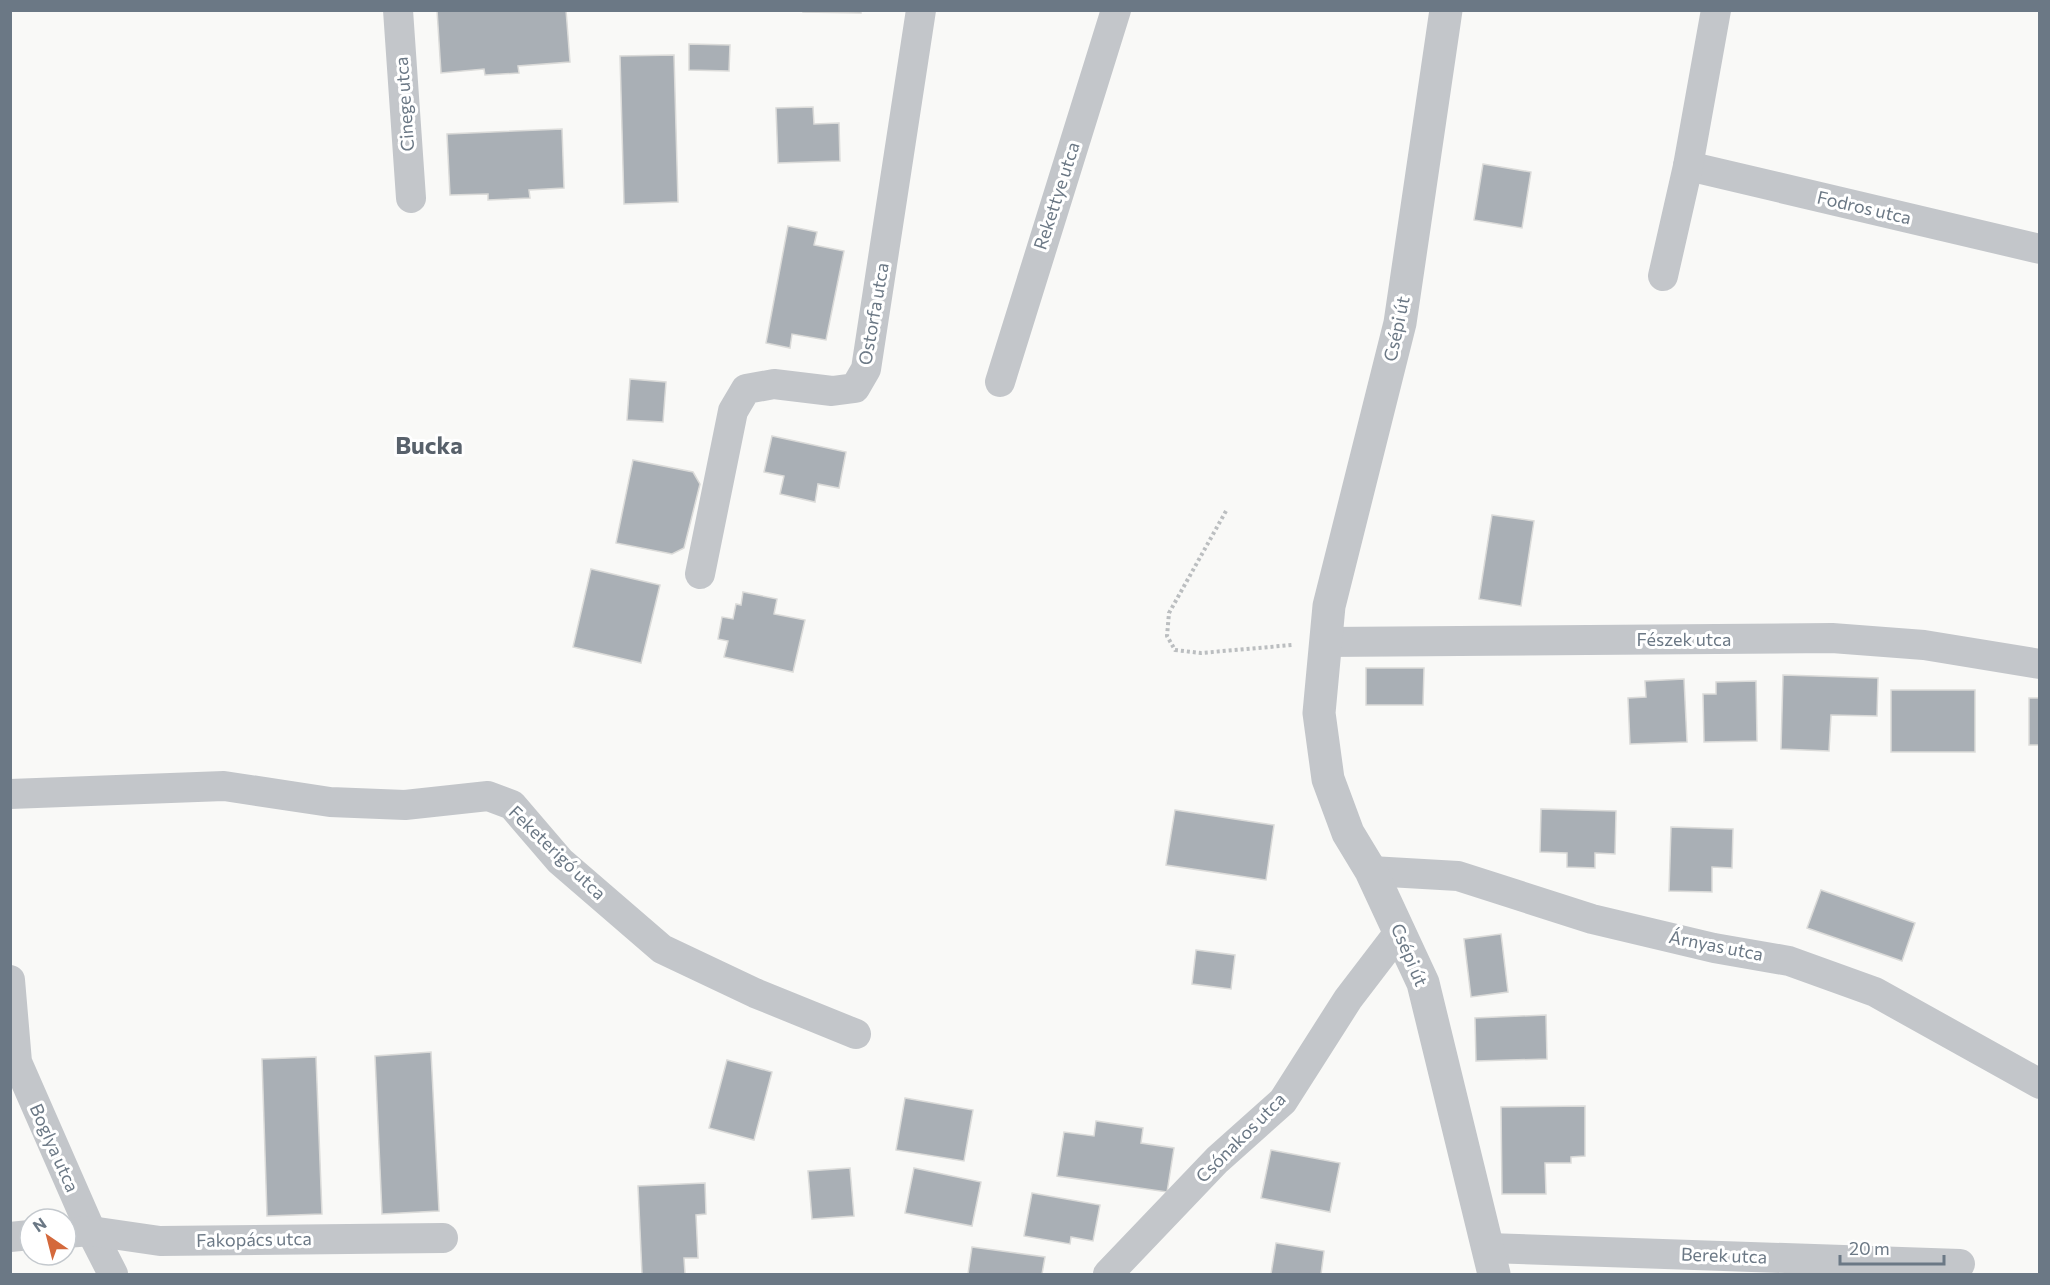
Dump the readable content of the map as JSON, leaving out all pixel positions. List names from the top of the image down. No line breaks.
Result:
{"streets":{"street":["Cinege utca","Rekettye utca","Fodros utca","Ostorfa utca","Csépi út","Fészek utca","Feketerigó utca","Árnyas utca","Csónakos utca","Boglya utca","Fakopács utca","Berek utca"]},"crossings":[["Csépi út","Fészek utca"],["Csépi út","Árnyas utca"],["Csépi út","Csónakos utca"],["Csépi út","Berek utca"],["Boglya utca","Fakopács utca"]],"districts":["Bucka"],"scale_bar":"20 m","north":"top left"}
